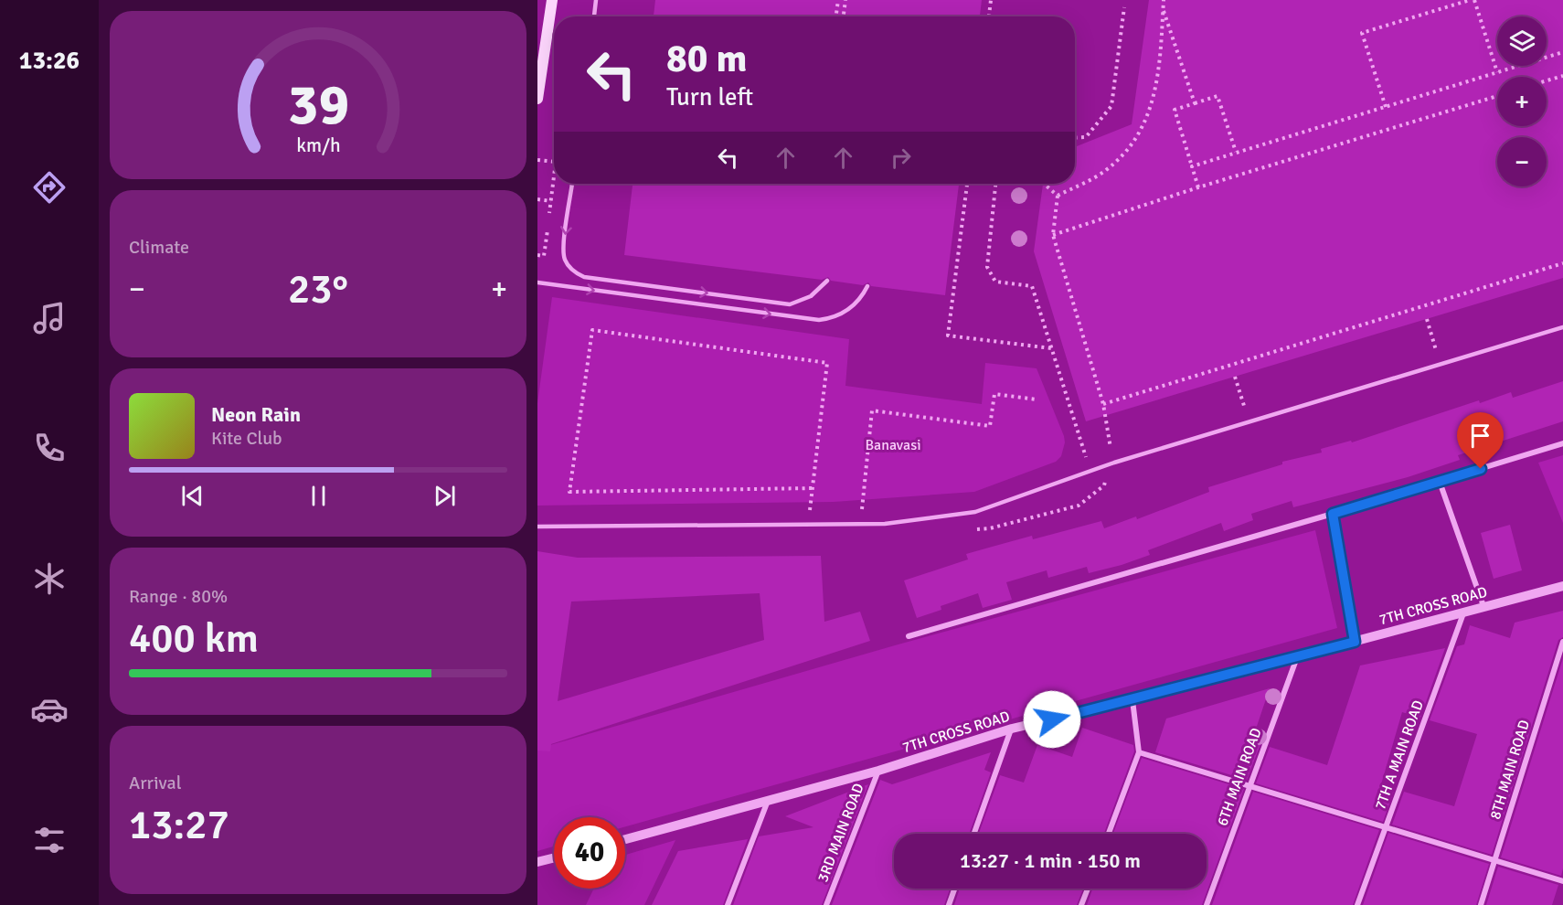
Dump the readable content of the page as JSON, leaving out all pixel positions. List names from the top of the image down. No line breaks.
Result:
{"streets":{"street":["7TH CROSS ROAD","7TH A MAIN ROAD","8TH MAIN ROAD","6TH MAIN ROAD","3RD MAIN ROAD"]},"crossings":[["7TH CROSS ROAD","7TH A MAIN ROAD"],["7TH CROSS ROAD","6TH MAIN ROAD"],["7TH CROSS ROAD","3RD MAIN ROAD"]],"parks":["Banavasi"],"page":{"tabs":"13:26","map_buttons":["+","−"],"turn":["80 m","Turn left"],"tile":["Climate",["Range · 80%","400 km"],["Arrival","13:27"]],"heat":["−","23°","+"],"song":["Neon Rain","Kite Club"],"limit":"40","trip":"13:27 · 1 min · 150 m","gauge":["39","km/h"]}}
